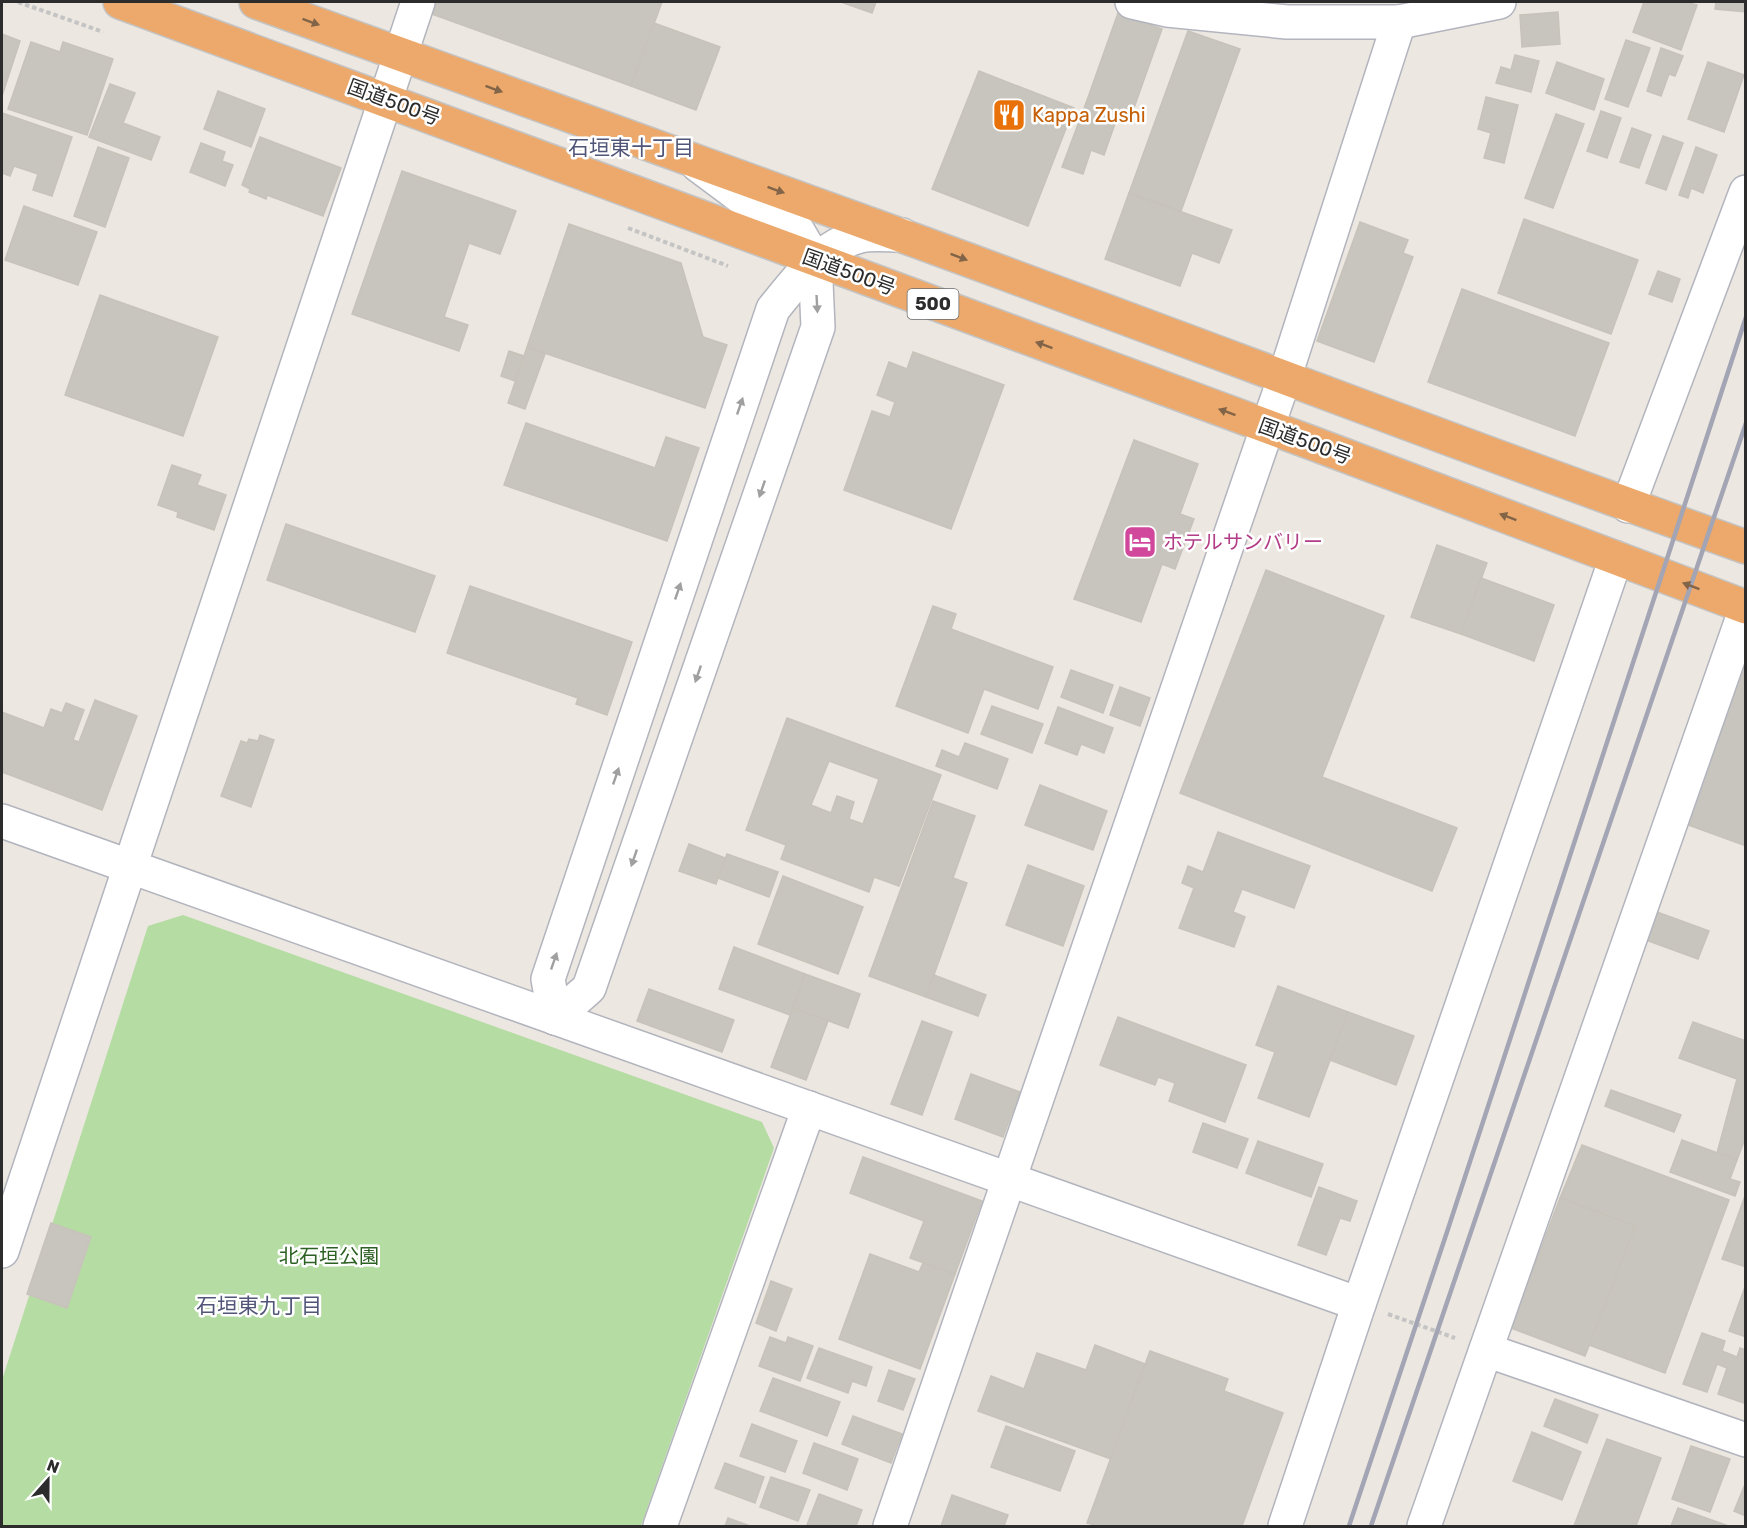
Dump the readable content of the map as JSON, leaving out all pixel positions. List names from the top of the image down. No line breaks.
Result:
{"streets":{"highway":["国道500号","500"]},"districts":["石垣東十丁目","石垣東九丁目"],"parks":["北石垣公園"],"places":{"restaurant":["Kappa Zushi"],"hotel":["ホテルサンバリー"]},"north":"top"}
